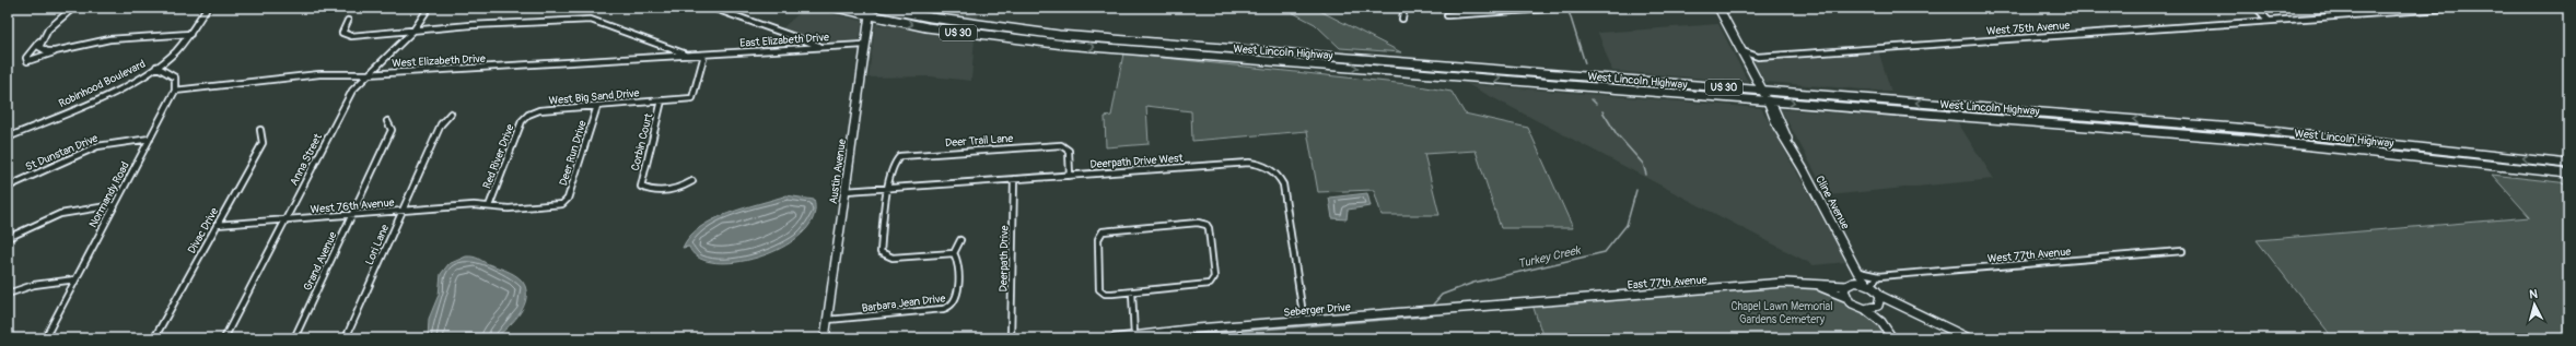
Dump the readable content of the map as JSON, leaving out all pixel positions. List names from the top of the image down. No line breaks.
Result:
{"streets":{"main road":["US 30","West Lincoln Highway","Austin Avenue","Cline Avenue","East 77th Avenue","Seberger Drive"],"street":["West 75th Avenue","East Elizabeth Drive","West Elizabeth Drive","Robinhood Boulevard","West Big Sand Drive","Deer Trail Lane","Corbin Court","St Dunstan Drive","Deer Run Drive","Red River Drive","Anna Street","Deerpath Drive West","Normandy Road","West 76th Avenue","Divac Drive","Lori Lane","West 77th Avenue","Deerpath Drive","Grand Avenue","Barbara Jean Drive"]},"crossings":[["West 75th Avenue","Cline Avenue"],["East Elizabeth Drive","West Elizabeth Drive"],["East Elizabeth Drive","West Big Sand Drive"],["East Elizabeth Drive","Austin Avenue"],["West Lincoln Highway","Austin Avenue"],["West Lincoln Highway","Cline Avenue"],["West Elizabeth Drive","West Big Sand Drive"],["West Elizabeth Drive","Anna Street"],["West Elizabeth Drive","Normandy Road"],["West Big Sand Drive","Corbin Court"],["West Big Sand Drive","Deer Run Drive"],["West Big Sand Drive","Red River Drive"],["Deer Trail Lane","Deerpath Drive West"],["St Dunstan Drive","Normandy Road"],["Deer Run Drive","West 76th Avenue"],["Red River Drive","West 76th Avenue"],["Anna Street","West 76th Avenue"],["Deerpath Drive West","Austin Avenue"],["Deerpath Drive West","Deerpath Drive"],["Deerpath Drive West","Seberger Drive"],["Austin Avenue","Barbara Jean Drive"],["Cline Avenue","West 77th Avenue"],["Cline Avenue","East 77th Avenue"],["West 76th Avenue","Divac Drive"],["West 76th Avenue","Lori Lane"],["West 76th Avenue","Grand Avenue"],["East 77th Avenue","Seberger Drive"]],"water":["Turkey Creek"],"parks":["Chapel Lawn Memorial Gardens Cemetery"],"north":"top"}
